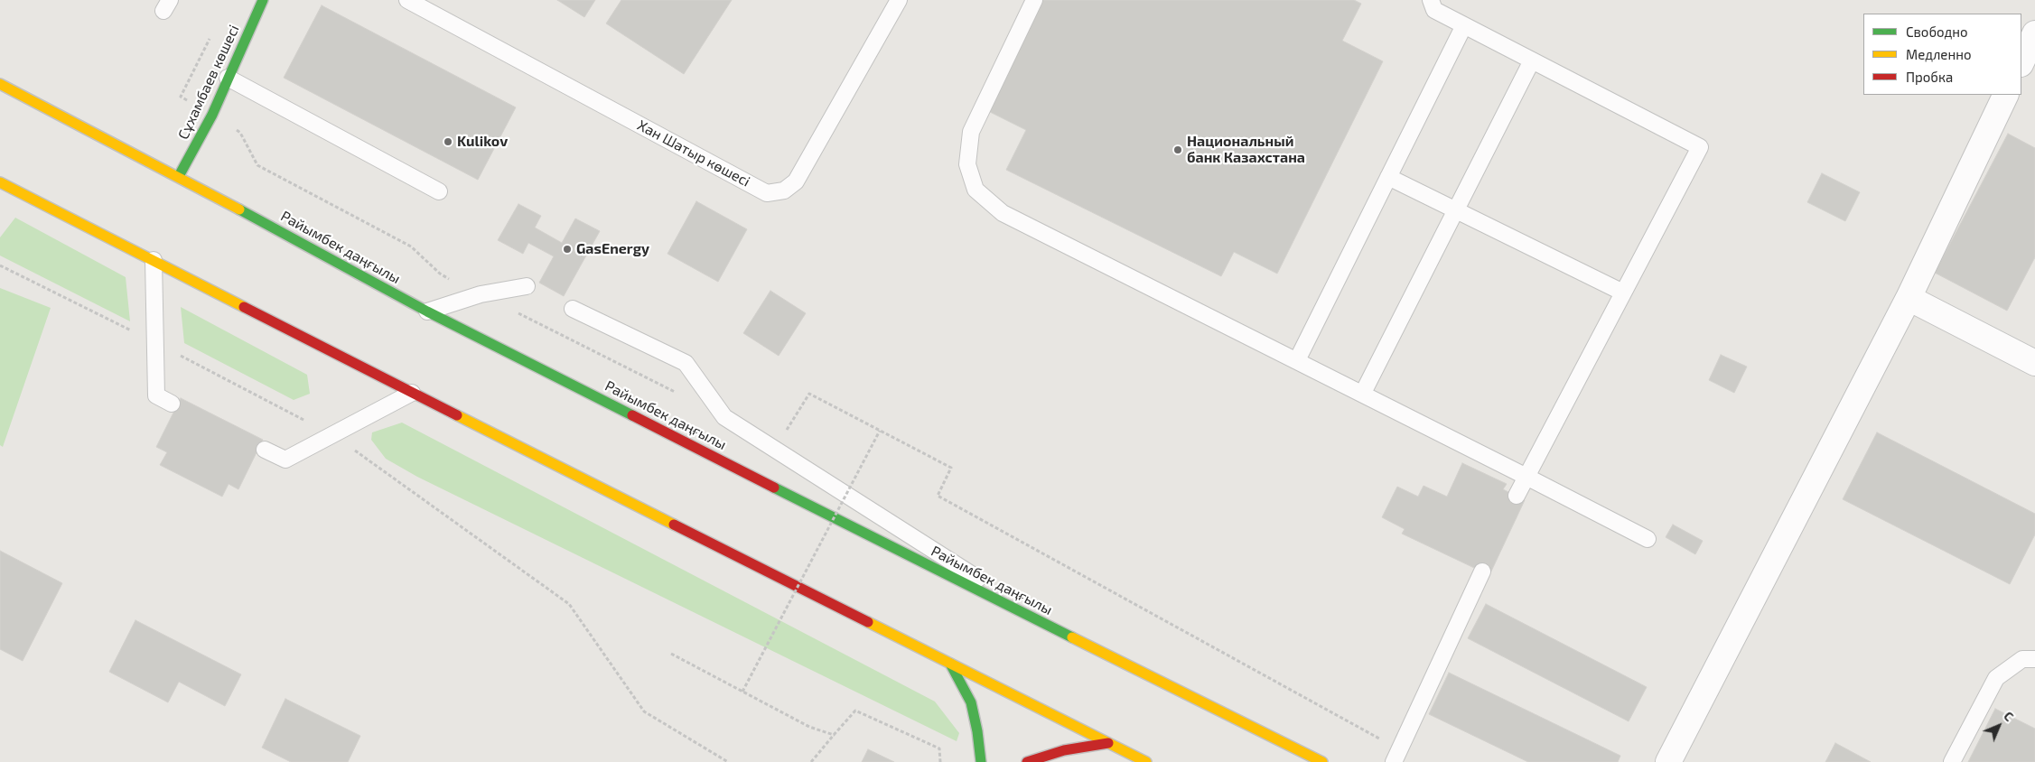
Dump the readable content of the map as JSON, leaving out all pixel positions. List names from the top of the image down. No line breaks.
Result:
{"streets":{"main road":["Сұхамбаев көшесі","Райымбек даңғылы"],"lane":["Хан Шатыр көшесі"]},"crossings":[["Сұхамбаев көшесі","Райымбек даңғылы"]],"places":["Kulikov","Национальный банк Казахстана","GasEnergy"],"legend":["Свободно","Медленно","Пробка"],"north":"top right"}
